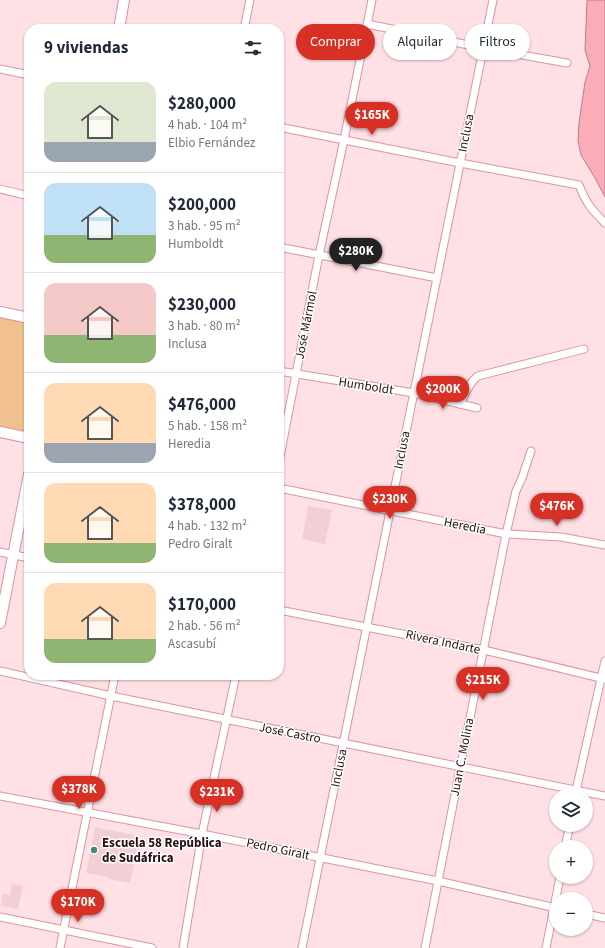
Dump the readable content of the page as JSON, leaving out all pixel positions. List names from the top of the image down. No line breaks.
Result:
{"streets":{"street":["Inclusa","José Mármol","Humboldt","Heredia","Rivera Indarte","José Castro","Juan C. Molina","Pedro Giralt"]},"crossings":[["Inclusa","Humboldt"],["Inclusa","Heredia"],["Inclusa","Rivera Indarte"],["Inclusa","José Castro"],["Inclusa","Pedro Giralt"],["José Mármol","Humboldt"],["Heredia","Juan C. Molina"],["Rivera Indarte","Juan C. Molina"],["José Castro","Juan C. Molina"],["Juan C. Molina","Pedro Giralt"]],"places":["Escuela 58 República de Sudáfrica"],"page":{"chip":["Comprar","Alquilar","Filtros"],"heading":"9 viviendas","list":[{"name":"$280,000","note":"4 hab. · 104 m² · Elbio Fernández"},{"name":"$200,000","note":"3 hab. · 95 m² · Humboldt"},{"name":"$230,000","note":"3 hab. · 80 m² · Inclusa"},{"name":"$476,000","note":"5 hab. · 158 m² · Heredia"},{"name":"$378,000","note":"4 hab. · 132 m² · Pedro Giralt"},{"name":"$170,000","note":"2 hab. · 56 m² · Ascasubí"}],"price":["$165K","$280K","$200K","$230K","$476K","$215K","$378K","$231K","$170K"],"map_buttons":["+","−"]}}
